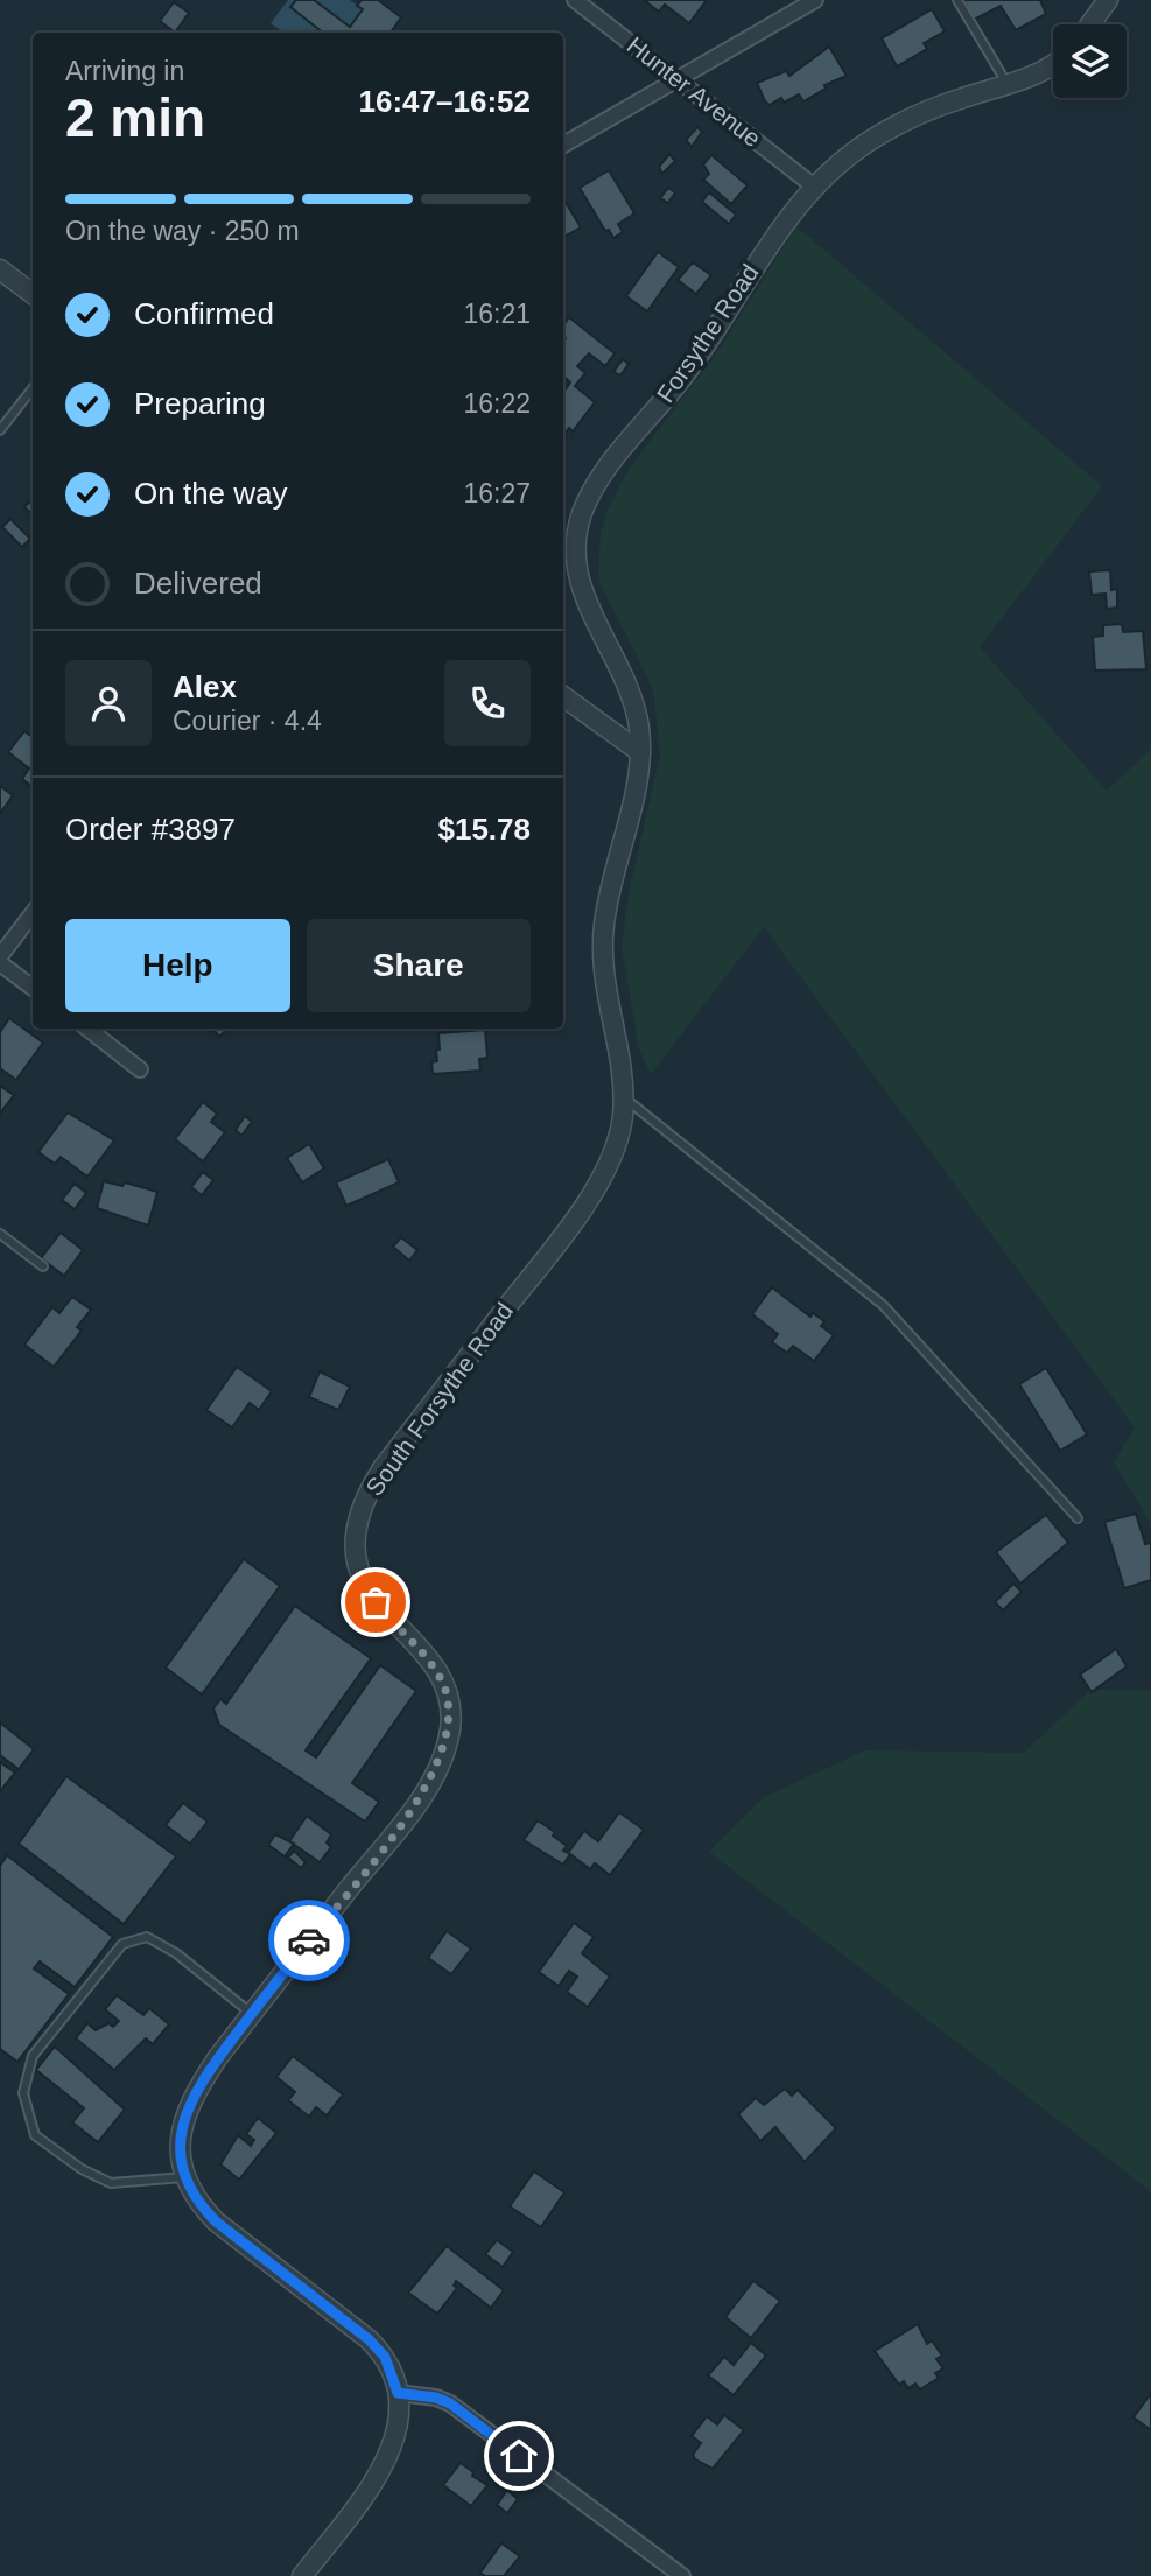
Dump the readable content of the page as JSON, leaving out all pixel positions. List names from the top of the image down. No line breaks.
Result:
{"streets":{"street":["Hunter Avenue","Forsythe Road","South Forsythe Road"]},"crossings":[["Hunter Avenue","Forsythe Road"],["Forsythe Road","South Forsythe Road"]],"page":{"heading":["2 min","Arriving in","16:47–16:52"],"panel":["Alex","Courier · 4.4","Order #3897","$15.78"],"bar":"On the way · 250 m","list":[["Confirmed","16:21"],["Preparing","16:22"],["On the way","16:27"],"Delivered"],"buttons":["Help","Share"]}}
